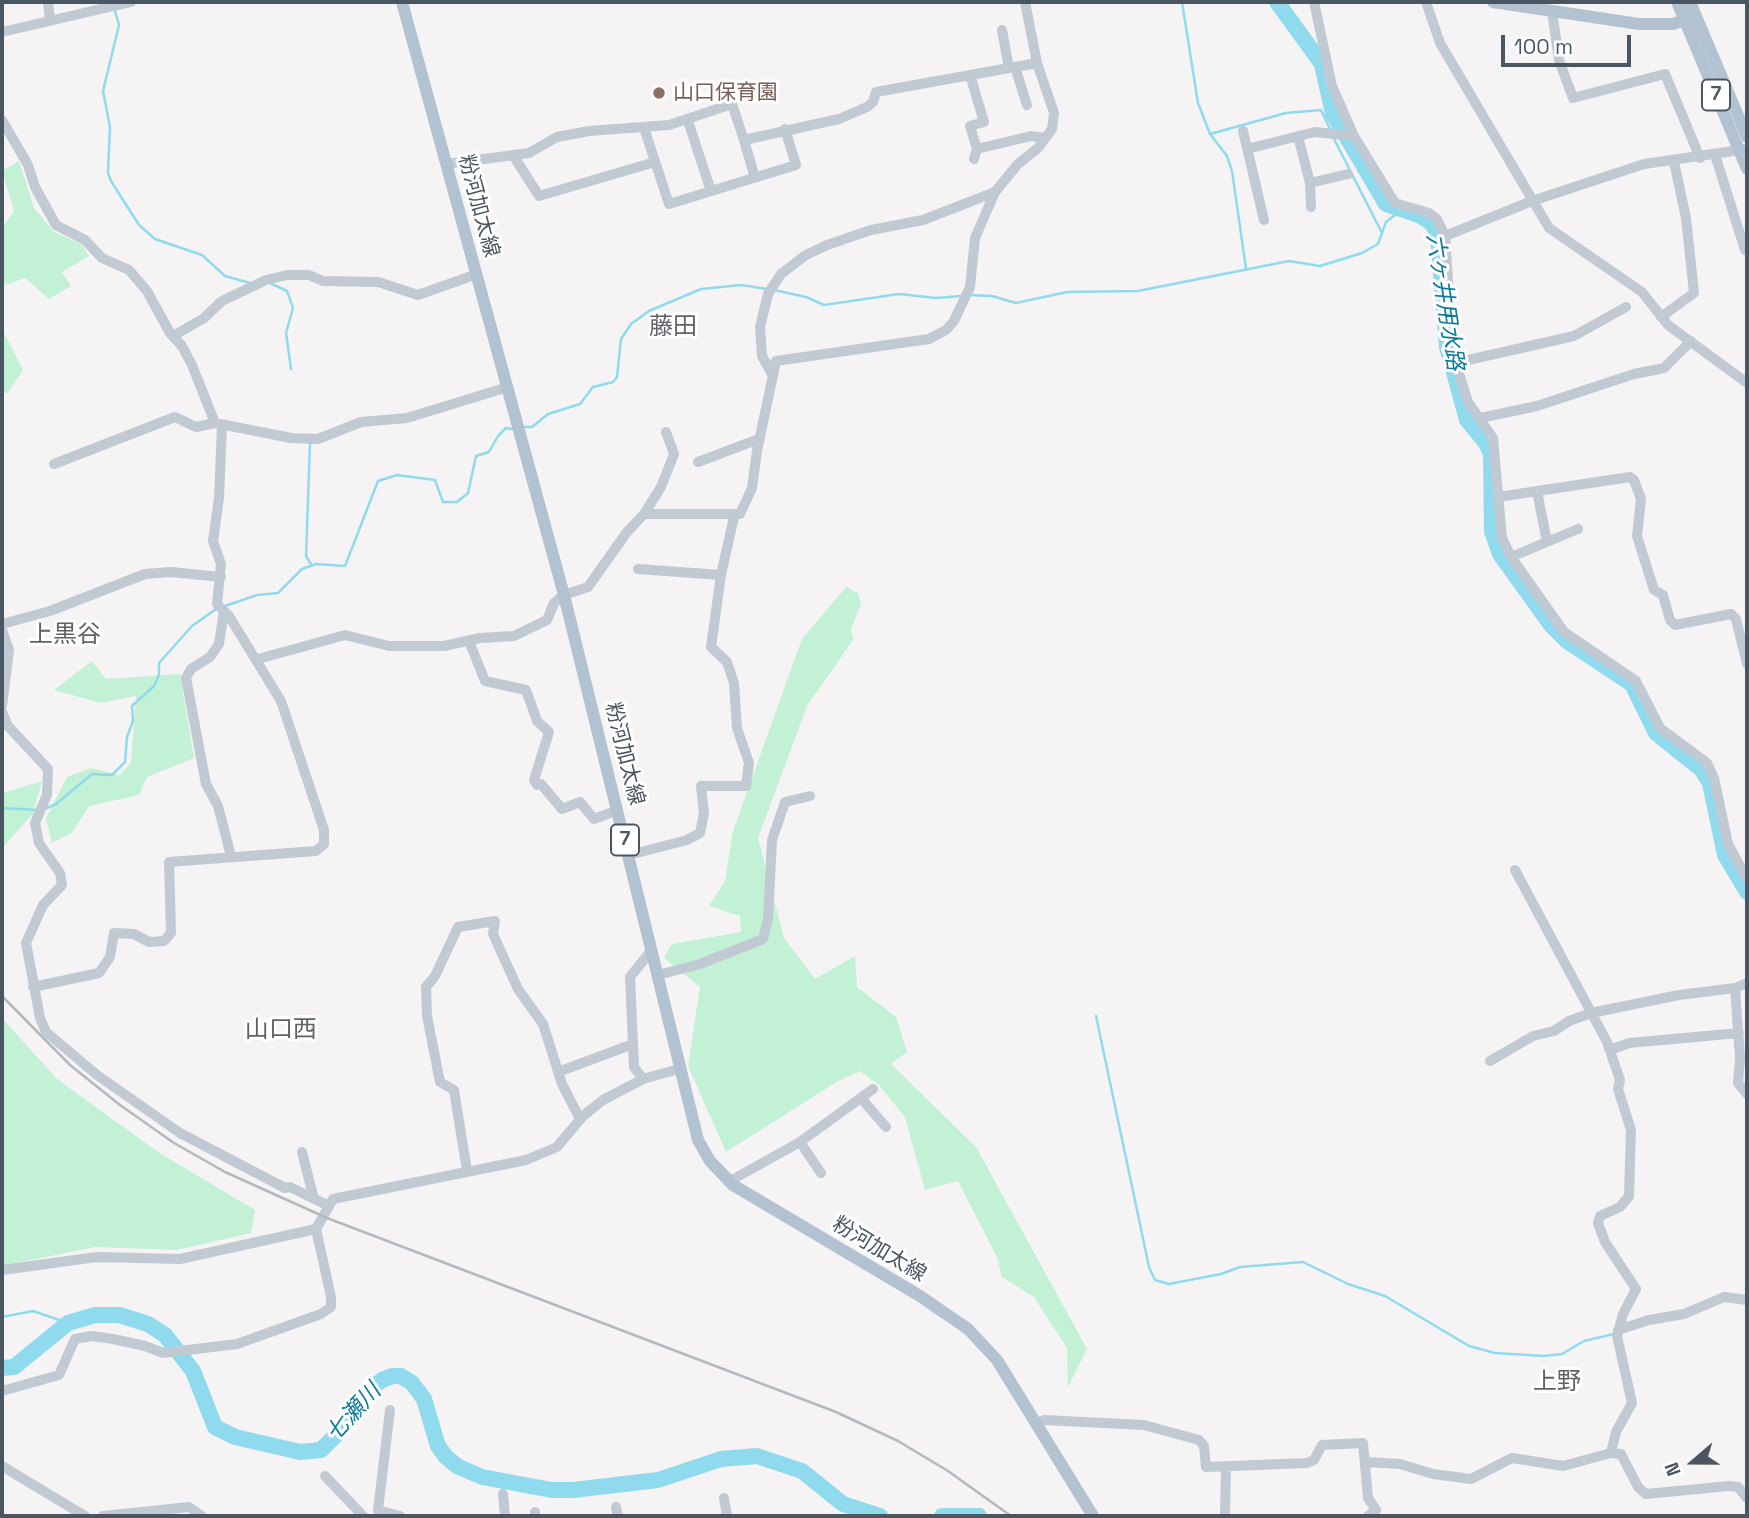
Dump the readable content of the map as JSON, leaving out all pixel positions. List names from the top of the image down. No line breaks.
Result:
{"streets":{"main road":["7","粉河加太線"]},"districts":["藤田","上黒谷","山口西","上野"],"water":["六ヶ井用水路","七瀬川"],"places":["山口保育園"],"scale_bar":"100 m","north":"left"}
